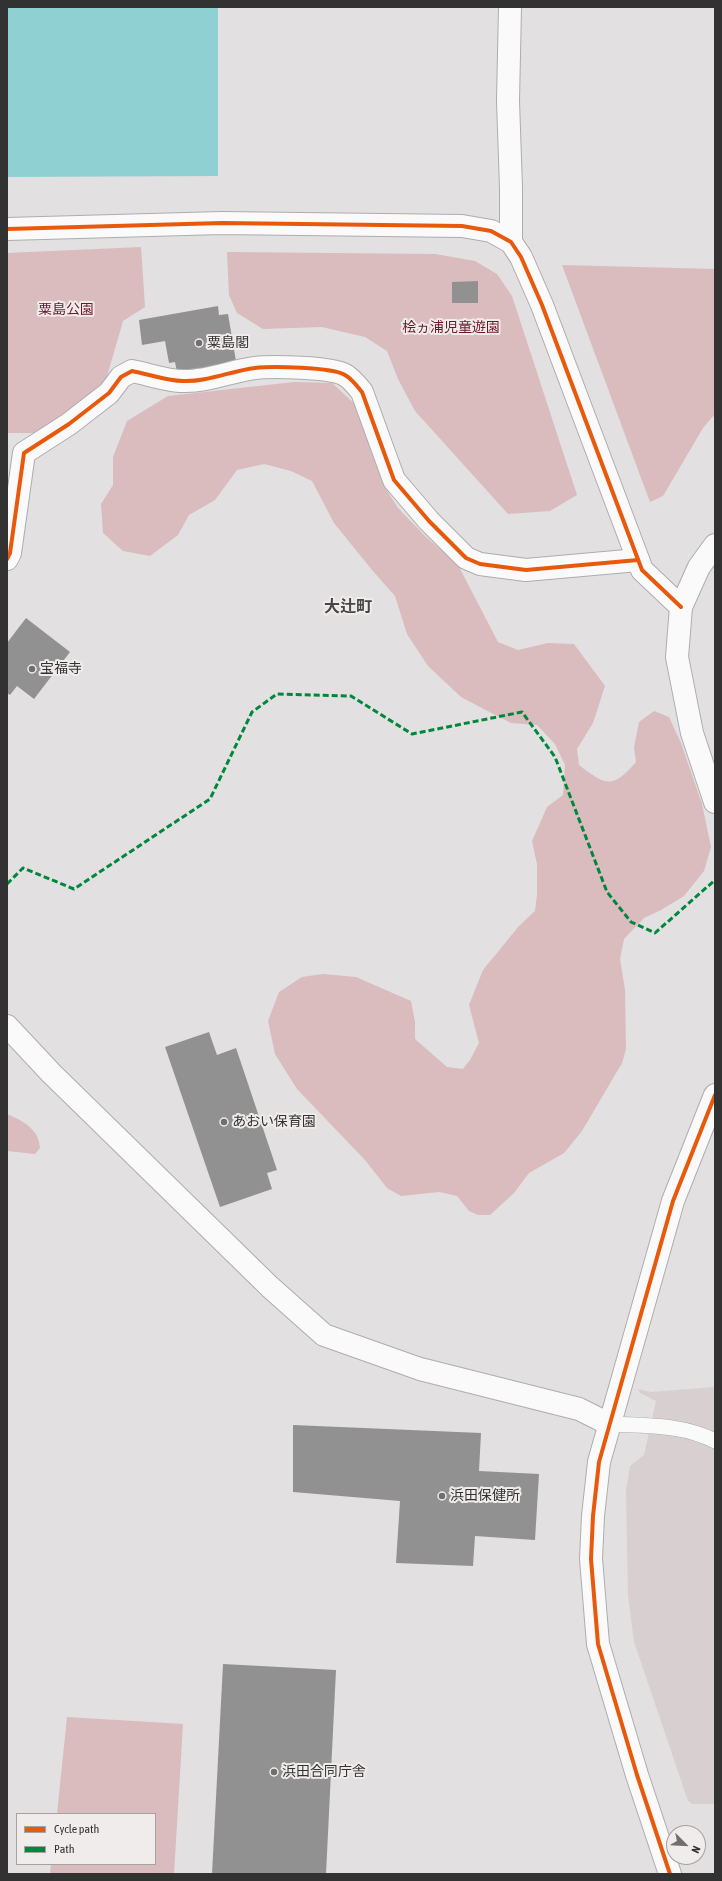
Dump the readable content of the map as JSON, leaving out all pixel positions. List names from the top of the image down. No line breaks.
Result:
{"districts":["大辻町"],"parks":["粟島公園","桧ヵ浦児童遊園"],"places":["粟島閣","宝福寺","あおい保育園","浜田保健所","浜田合同庁舎"],"legend":["Cycle path","Path"],"north":"bottom right"}
